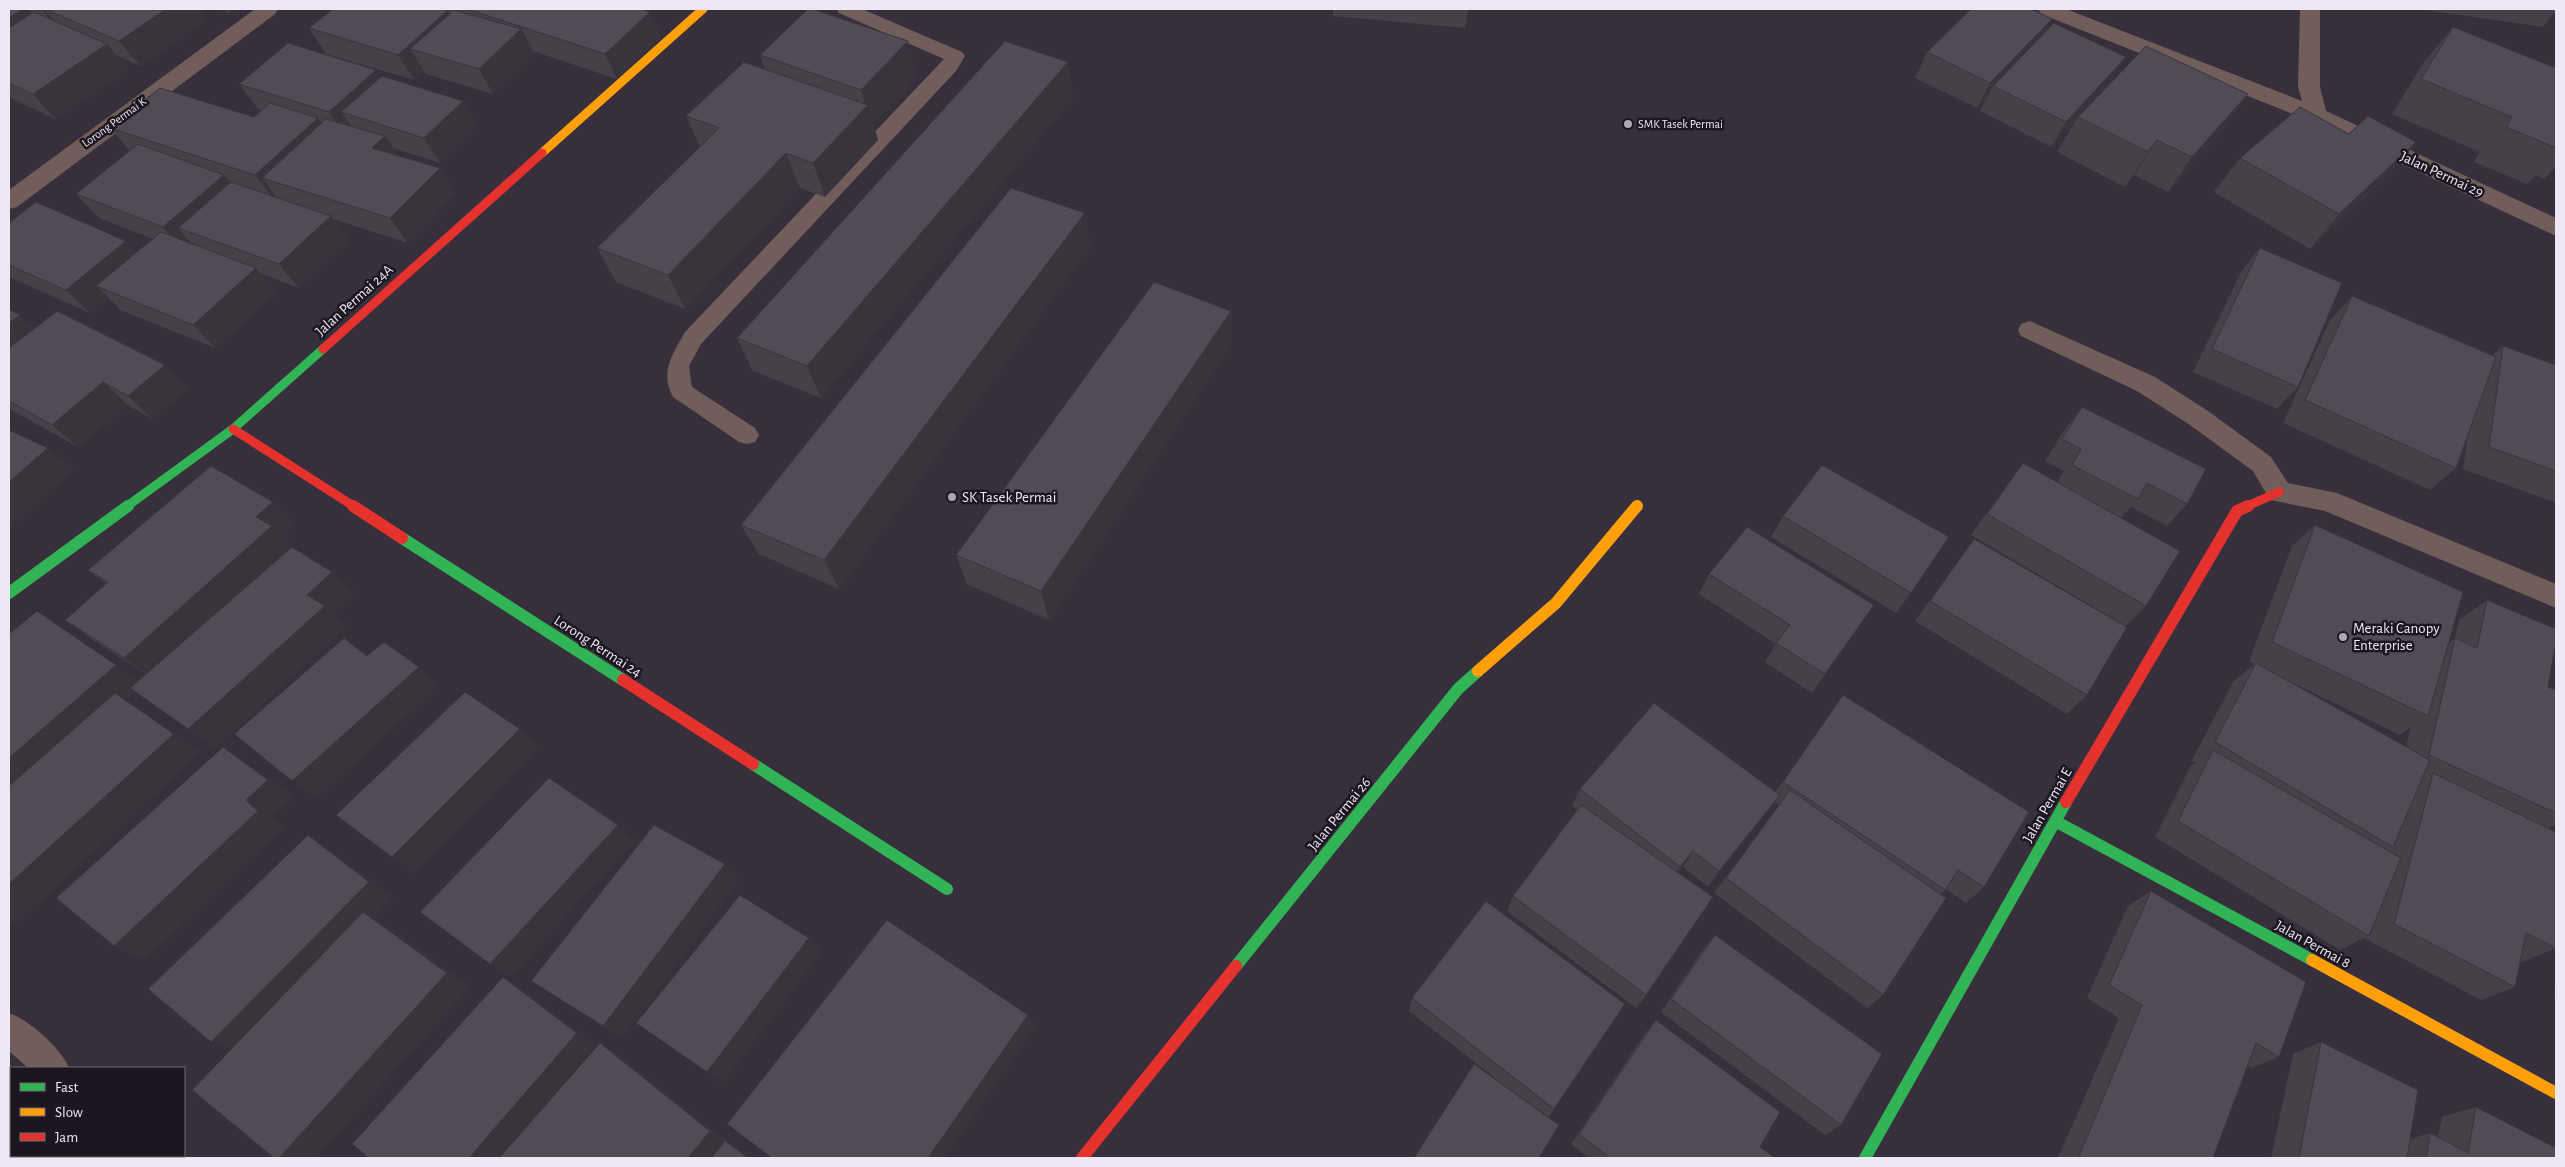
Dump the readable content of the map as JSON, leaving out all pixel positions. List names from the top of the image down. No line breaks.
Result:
{"streets":{"street":["Lorong Permai K","Jalan Permai 29","Jalan Permai 24A","Lorong Permai 24","Jalan Permai E","Jalan Permai 26","Jalan Permai 8"]},"crossings":[["Jalan Permai 24A","Lorong Permai 24"],["Jalan Permai E","Jalan Permai 8"]],"places":["SMK Tasek Permai","SK Tasek Permai","Meraki Canopy Enterprise"],"legend":["Fast","Slow","Jam"]}
